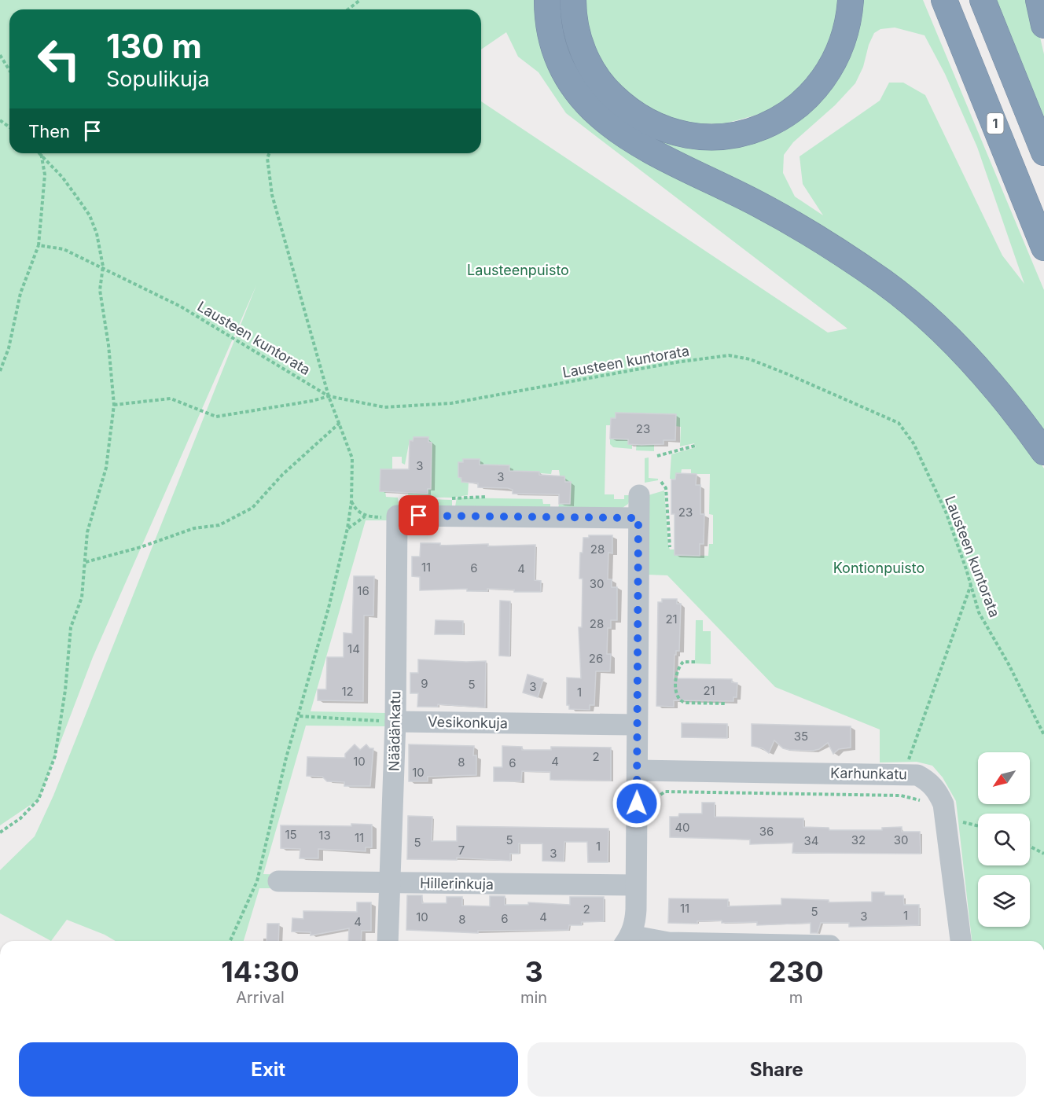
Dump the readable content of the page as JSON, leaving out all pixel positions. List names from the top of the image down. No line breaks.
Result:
{"streets":{"highway":["1"],"street":["Vesikonkuja","Näädänkatu","Karhunkatu","Hillerinkuja"],"path":["Lausteen kuntorata"]},"crossings":[["Vesikonkuja","Näädänkatu"],["Näädänkatu","Hillerinkuja"]],"parks":["Lausteenpuisto","Kontionpuisto"],"house_numbers":["23","3","3","23","28","11","6","4","30","16","21","28","14","26","9","5","3","21","12","1","35","2","10","4","8","6","10","40","36","15","13","11","5","32","30","34","5","1","7","3","11","2","5","1","3","10","4","6","8","4"],"north":"bottom left","page":{"turn":["130 m","Sopulikuja"],"then":"Then","eta":["14:30","Arrival","3","min","230","m"],"buttons":["Exit","Share"]}}
